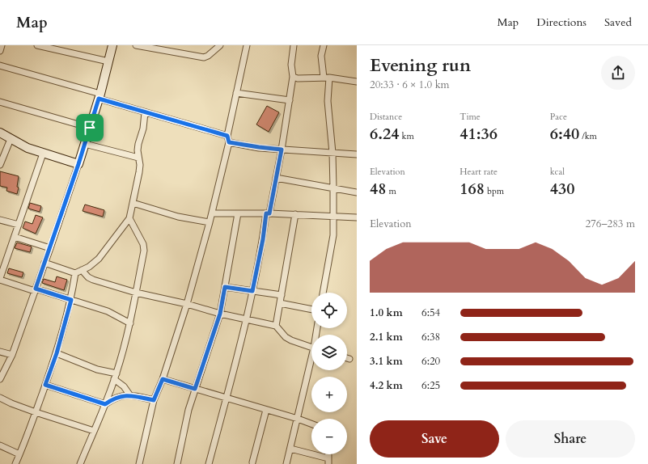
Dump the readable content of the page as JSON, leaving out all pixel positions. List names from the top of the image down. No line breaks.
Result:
{"page":{"header":"Map","nav":["Map","Directions","Saved"],"heading":["Evening run","20:33 · 6 × 1.0 km"],"stats":[["Distance","6.24 km"],["Time","41:36"],["Pace","6:40 /km"],["Elevation","48 m"],["Heart rate","168 bpm"],["kcal","430"]],"chart":["Elevation","276–283 m"],"map_buttons":["+","−"],"list":[{"name":"1.0 km","note":"6:54"},{"name":"2.1 km","note":"6:38"},{"name":"3.1 km","note":"6:20"},{"name":"4.2 km","note":"6:25"}],"buttons":["Save","Share"]}}
